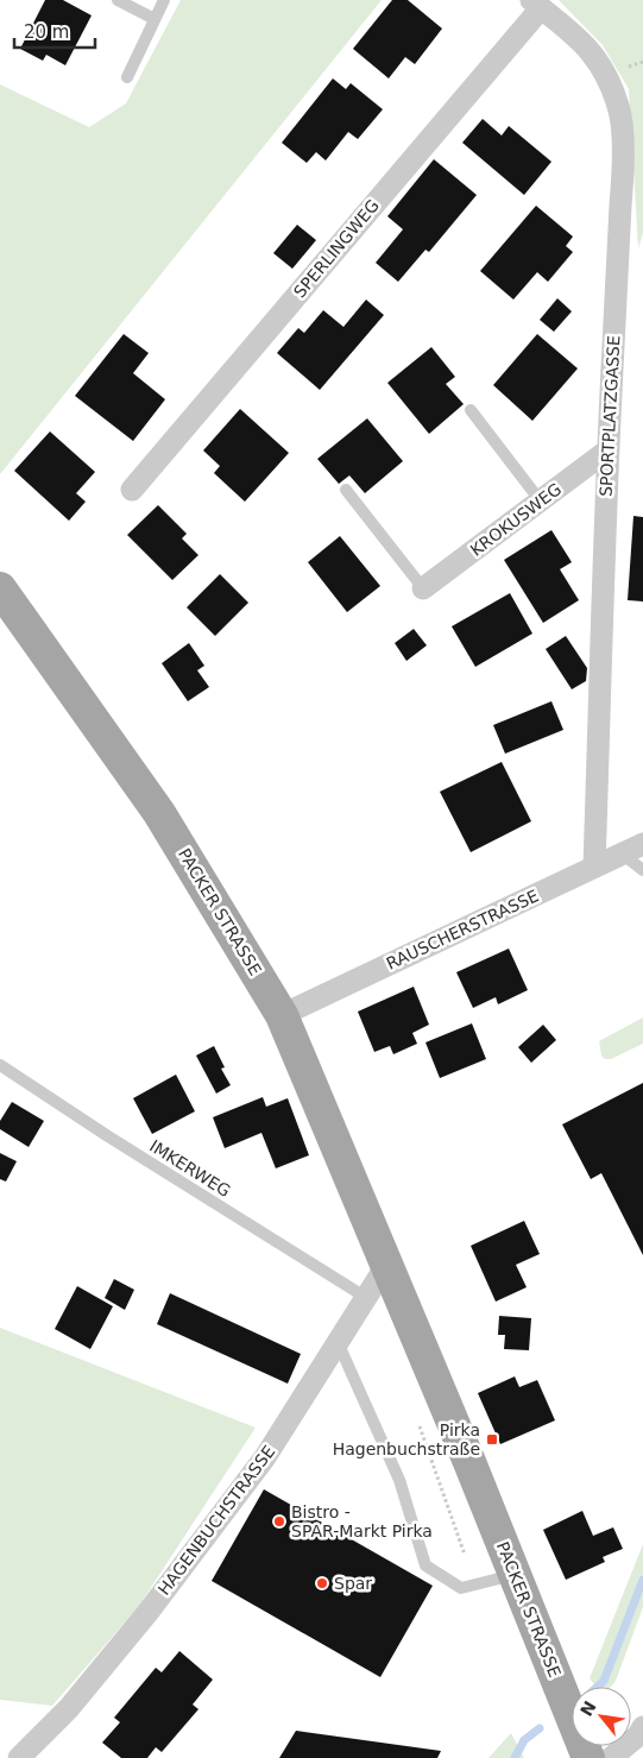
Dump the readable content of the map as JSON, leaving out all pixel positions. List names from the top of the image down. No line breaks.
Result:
{"streets":{"main road":["PACKER STRASSE"],"street":["SPERLINGWEG","SPORTPLATZGASSE","KROKUSWEG","RAUSCHERSTRASSE","HAGENBUCHSTRASSE"],"lane":["IMKERWEG"]},"crossings":[["SPERLINGWEG","SPORTPLATZGASSE"],["SPORTPLATZGASSE","KROKUSWEG"],["SPORTPLATZGASSE","RAUSCHERSTRASSE"],["PACKER STRASSE","RAUSCHERSTRASSE"],["PACKER STRASSE","HAGENBUCHSTRASSE"],["IMKERWEG","HAGENBUCHSTRASSE"]],"places":{"transit":["Pirka Hagenbuchstraße"],"other":["Bistro - SPAR-Markt Pirka","Spar"]},"scale_bar":"20 m","north":"top left"}
